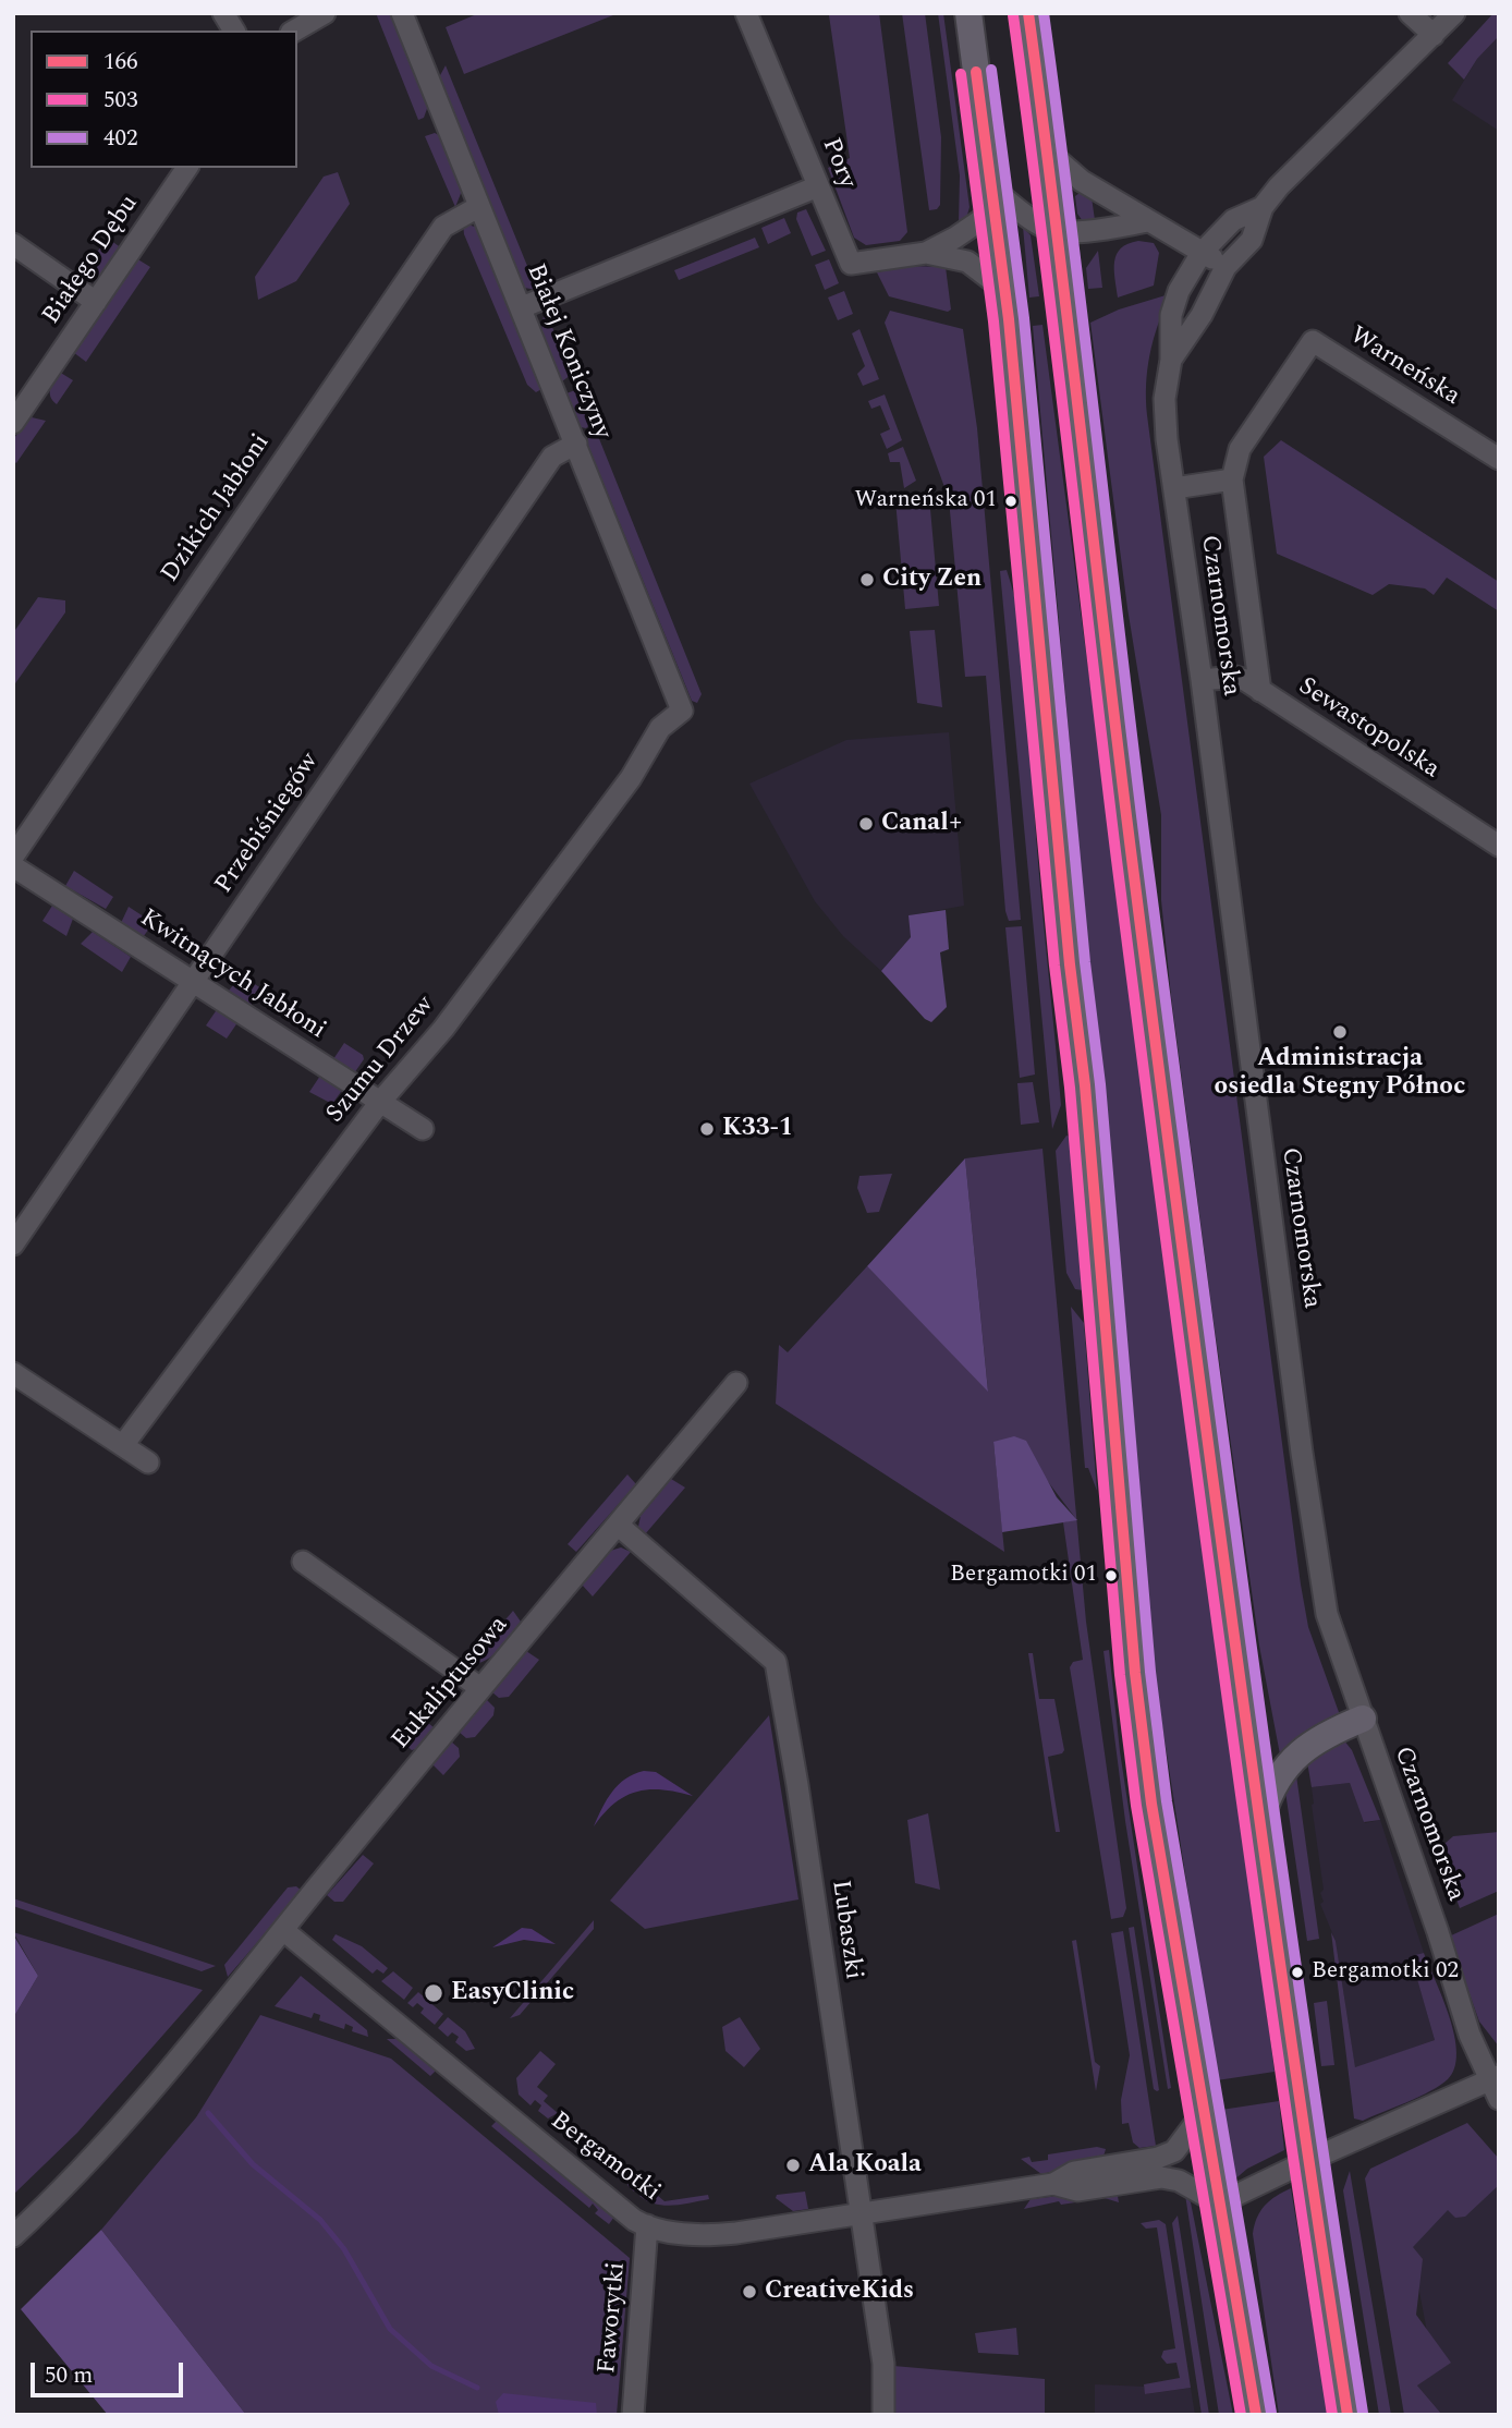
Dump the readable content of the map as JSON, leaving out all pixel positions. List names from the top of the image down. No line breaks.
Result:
{"streets":{"street":["Pory","Białego Dębu","Białej Koniczyny","Warneńska","Dzikich Jabłoni","Czarnomorska","Sewastopolska","Przebiśniegów","Kwitnących Jabłoni","Szumu Drzew","Eukaliptusowa","Lubaszki","Bergamotki","Faworytki"]},"crossings":[["Białej Koniczyny","Dzikich Jabłoni"],["Białej Koniczyny","Przebiśniegów"],["Białej Koniczyny","Szumu Drzew"],["Czarnomorska","Sewastopolska"],["Przebiśniegów","Kwitnących Jabłoni"],["Kwitnących Jabłoni","Szumu Drzew"],["Eukaliptusowa","Lubaszki"],["Eukaliptusowa","Bergamotki"],["Lubaszki","Bergamotki"],["Bergamotki","Faworytki"]],"places":["Warneńska 01","City Zen","Canal+","Administracja osiedla Stegny Północ","K33-1","Bergamotki 01","Bergamotki 02","EasyClinic","Ala Koala","CreativeKids"],"lines":["transit line 166","transit line 402","transit line 503"],"legend":["166","503","402"],"scale_bar":"50 m"}
